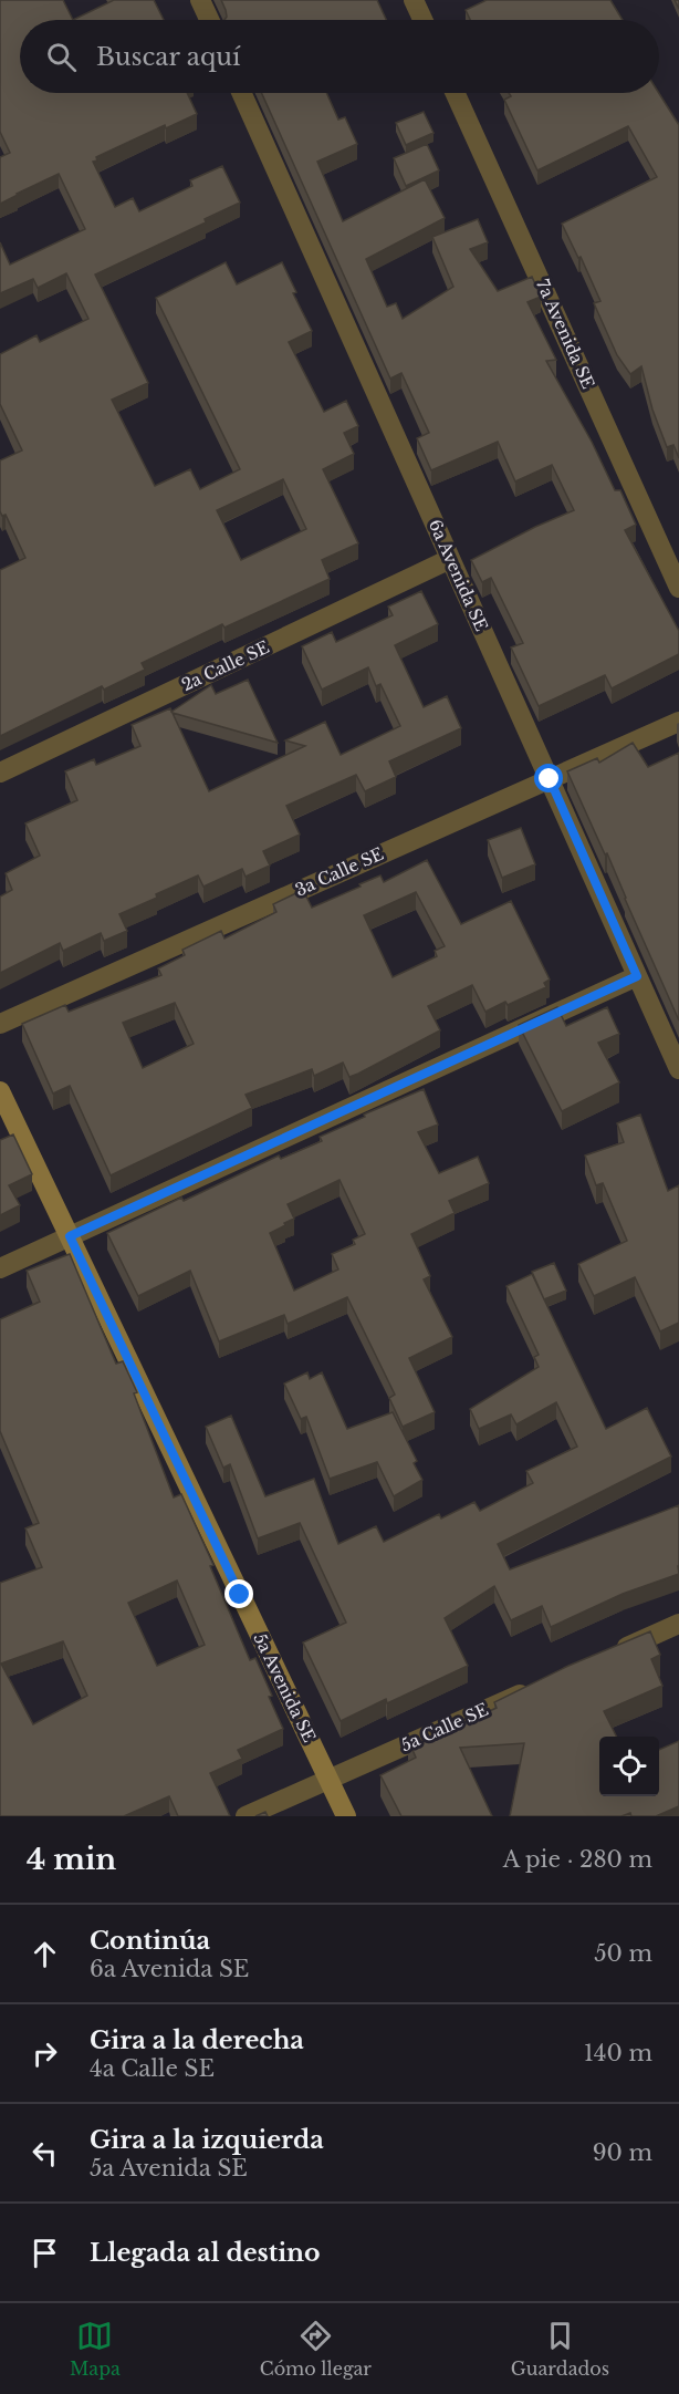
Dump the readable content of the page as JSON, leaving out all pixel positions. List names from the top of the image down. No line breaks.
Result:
{"streets":{"street":["7a Avenida SE","6a Avenida SE","2a Calle SE","3a Calle SE","5a Avenida SE","5a Calle SE"]},"crossings":[["6a Avenida SE","2a Calle SE"],["6a Avenida SE","3a Calle SE"],["5a Avenida SE","5a Calle SE"]],"page":{"search":"Buscar aquí","heading":["4 min","A pie · 280 m"],"list":[["Continúa","6a Avenida SE","50 m"],["Gira a la derecha","4a Calle SE","140 m"],["Gira a la izquierda","5a Avenida SE","90 m"],"Llegada al destino"],"nav":["Mapa","Cómo llegar","Guardados"]}}
